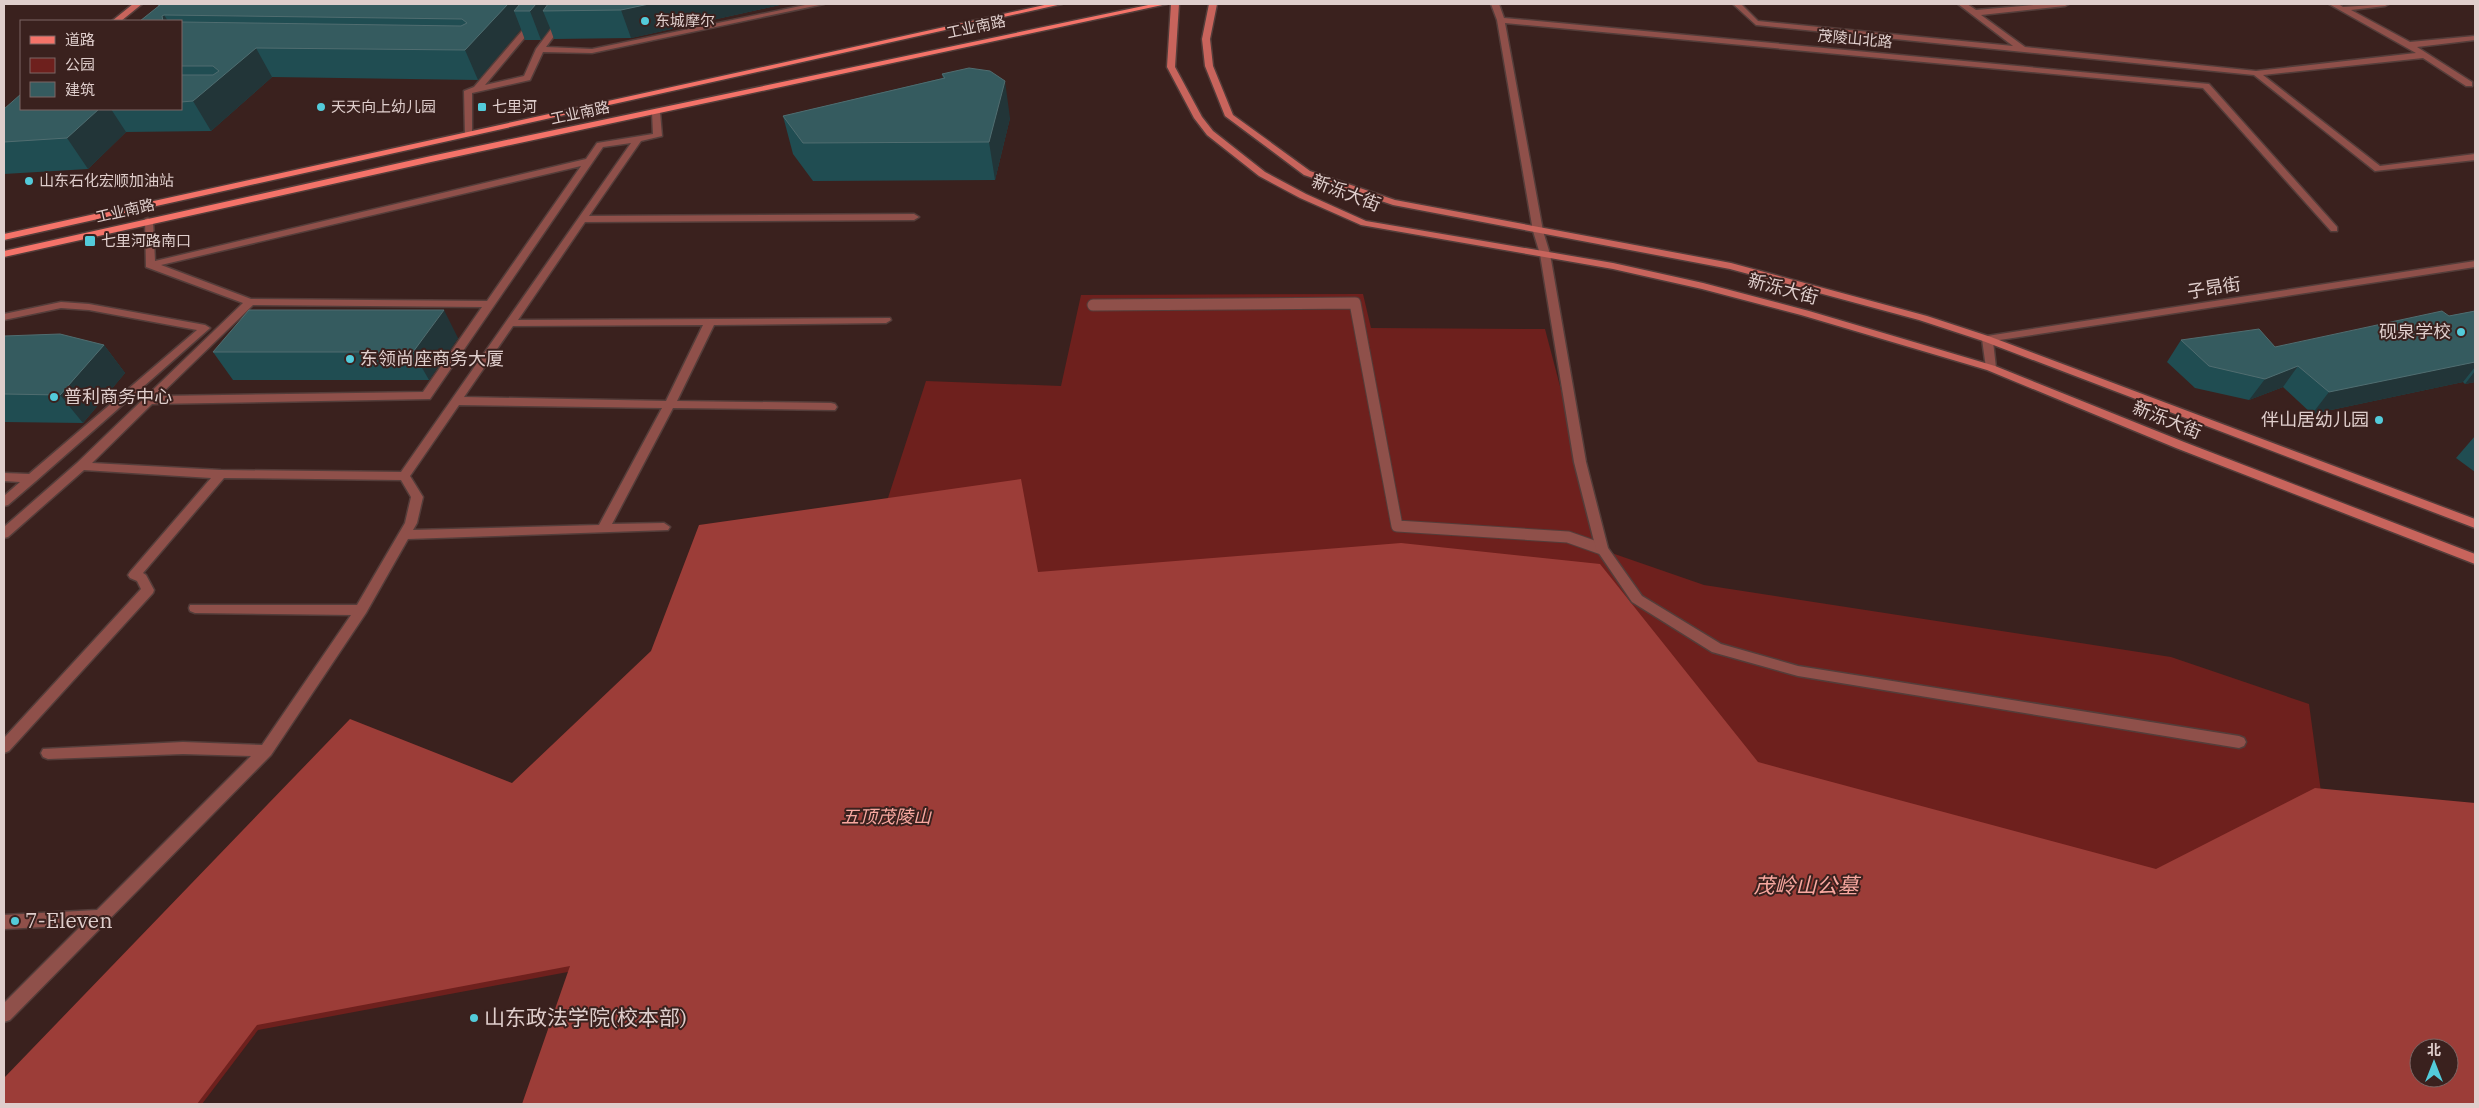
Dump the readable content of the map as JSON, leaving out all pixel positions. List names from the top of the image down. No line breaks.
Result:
{"streets":{"main road":["工业南路","新泺大街"],"street":["茂陵山北路","子昂街"]},"crossings":[["新泺大街","子昂街"]],"parks":["五顶茂陵山","茂岭山公墓"],"places":{"other":["东城摩尔","天天向上幼儿园","山东石化宏顺加油站","砚泉学校","东领尚座商务大厦","普利商务中心","伴山居幼儿园","7-Eleven","山东政法学院(校本部)"],"transit":["七里河","七里河路南口"]},"legend":["道路","公园","建筑"],"north":"top"}
